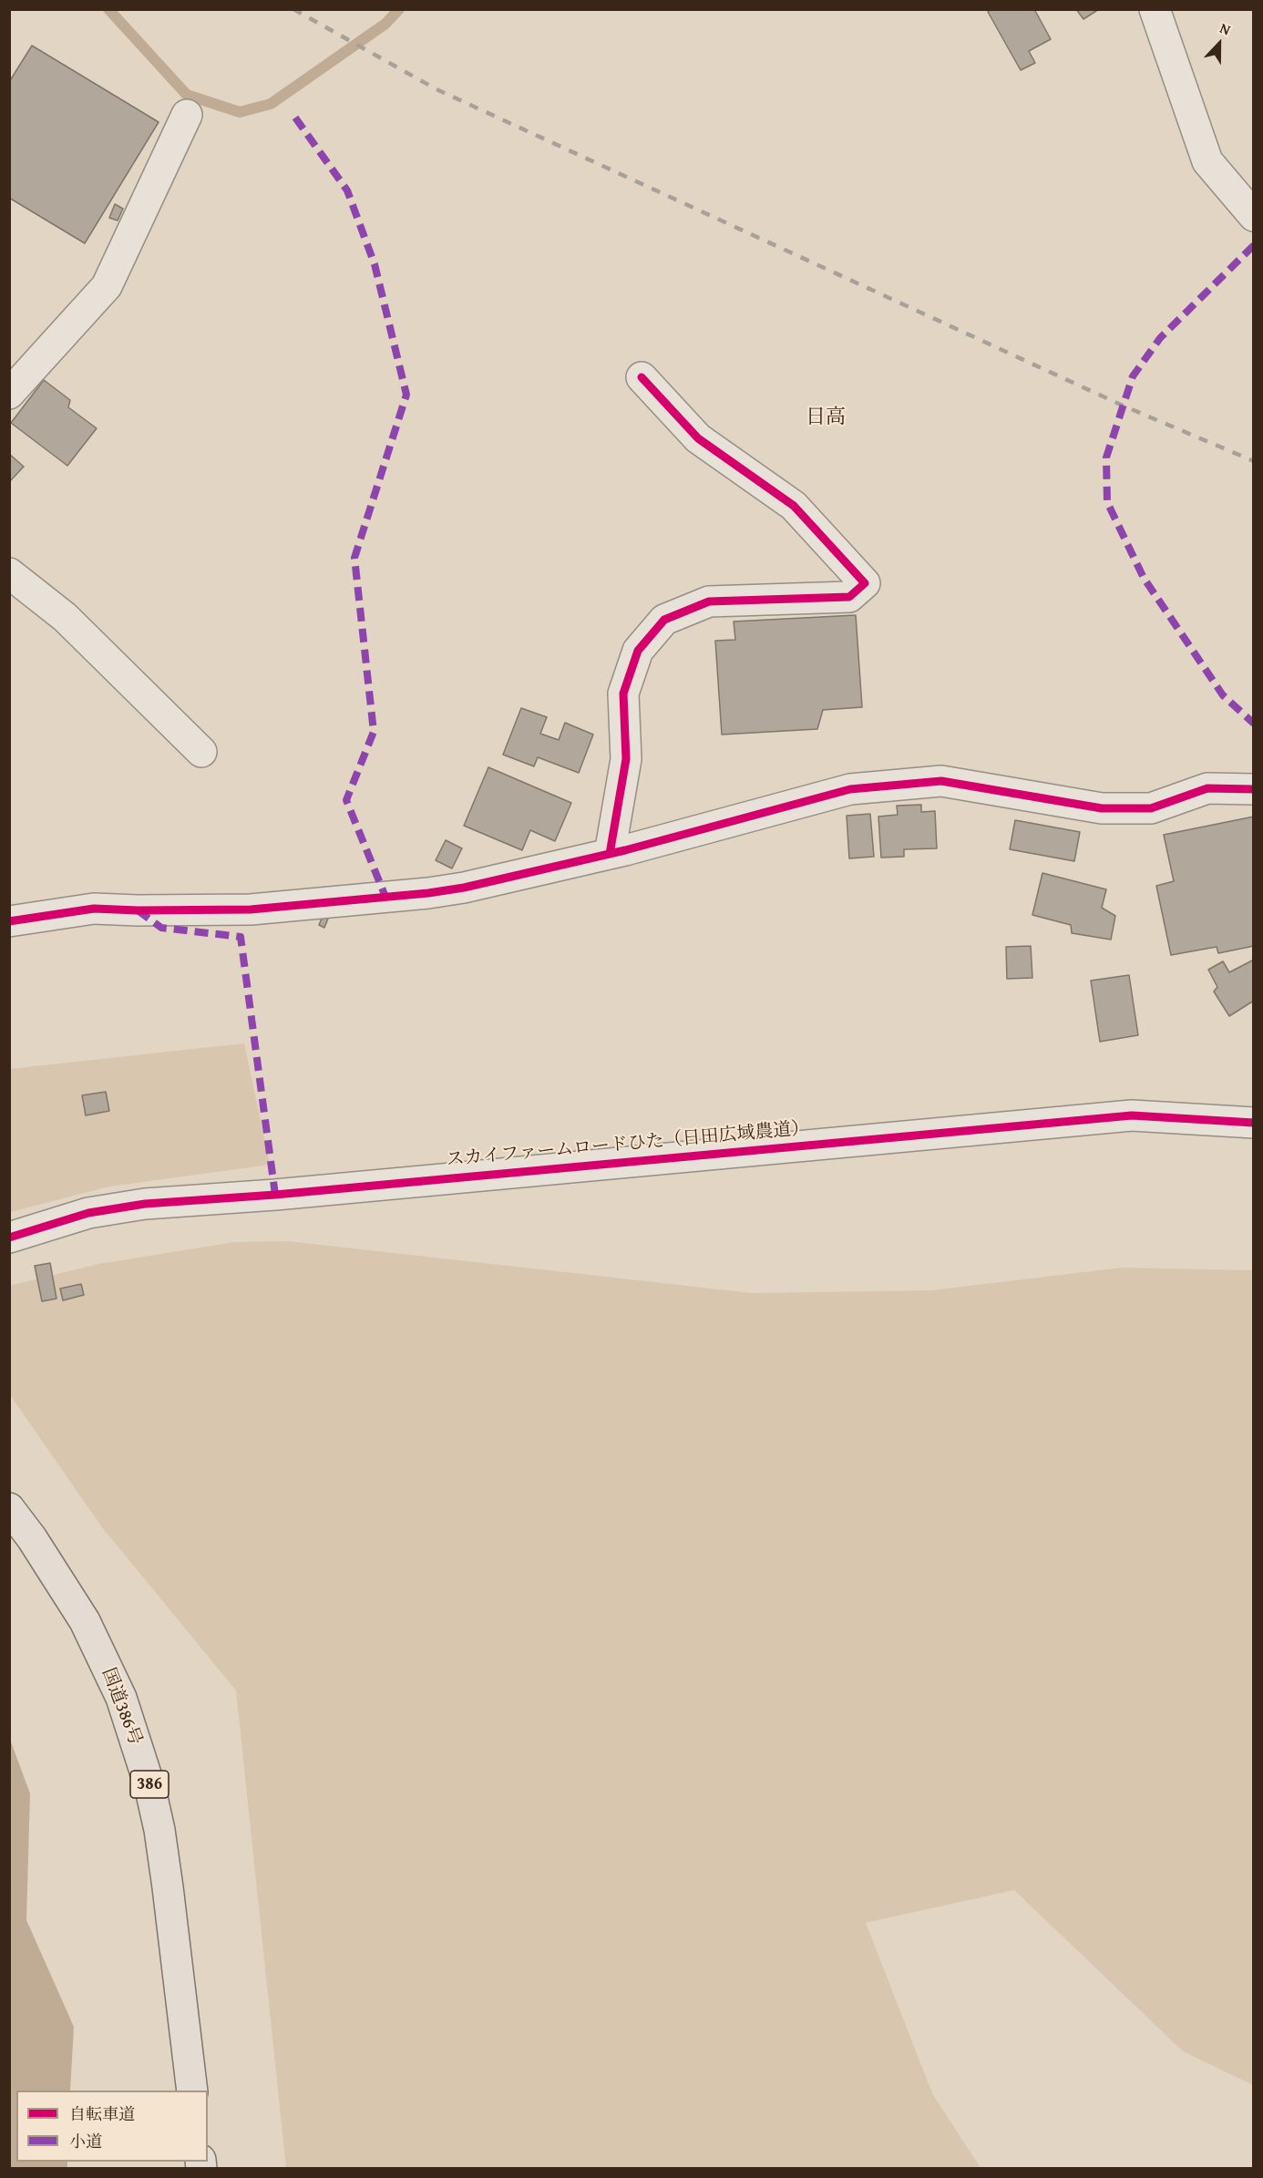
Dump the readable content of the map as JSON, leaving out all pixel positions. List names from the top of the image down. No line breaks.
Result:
{"streets":{"highway":["国道386号","386"],"street":["スカイファームロードひた（日田広域農道）"]},"districts":["日高"],"legend":["自転車道","小道"],"north":"top"}
